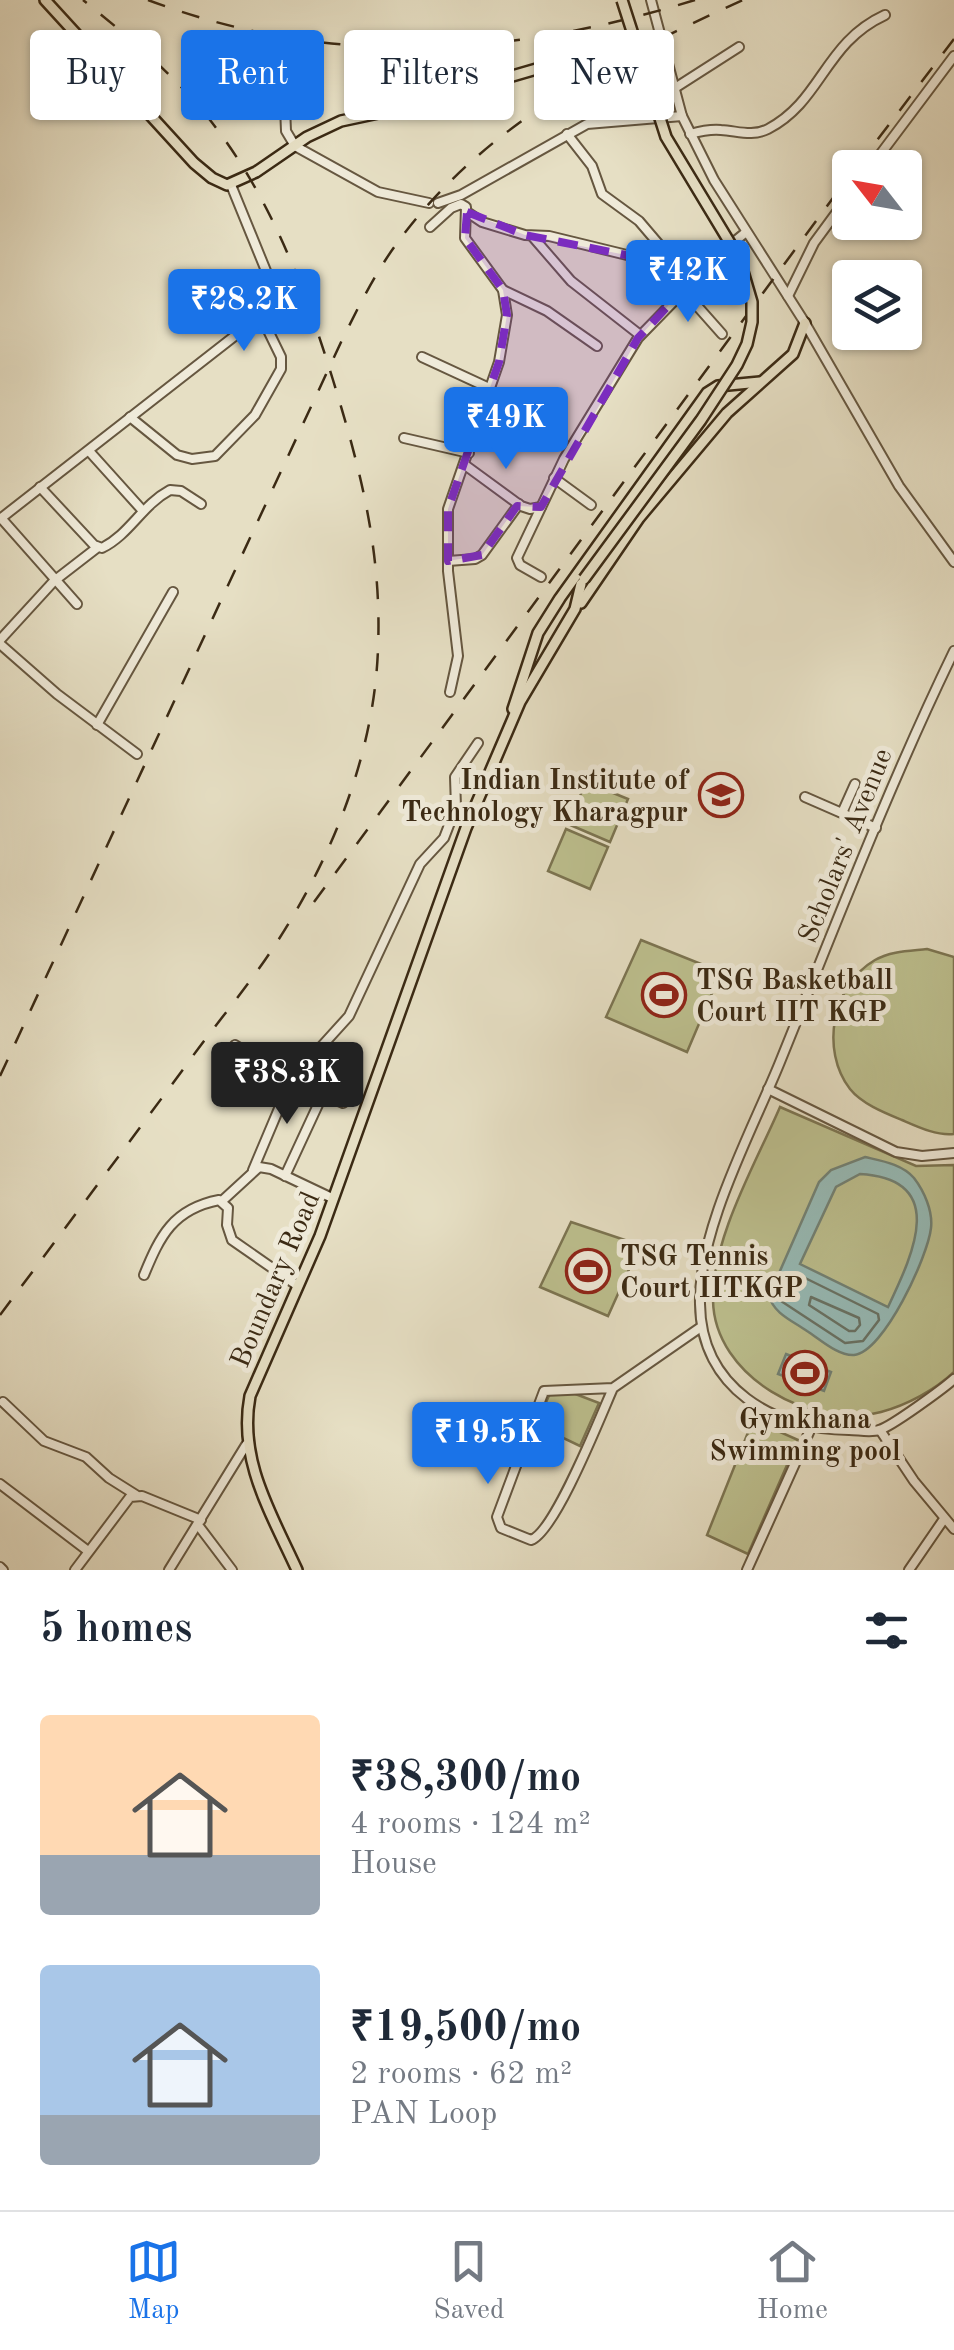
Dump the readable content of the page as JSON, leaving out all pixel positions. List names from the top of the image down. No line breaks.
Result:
{"streets":{"main road":["Boundary Road"],"street":["Scholars' Avenue"]},"places":{"school or university":["Indian Institute of Technology Kharagpur"],"sports":["TSG Basketball Court IIT KGP","TSG Tennis Court IITKGP","Gymkhana Swimming pool"]},"north":"top left","page":{"chip":["Buy","Rent","Filters","New"],"price":["₹42K","₹28.2K","₹49K","₹38.3K","₹19.5K"],"heading":"5 homes","list":[{"name":"₹38,300/mo","note":"4 rooms · 124 m² · House"},{"name":"₹19,500/mo","note":"2 rooms · 62 m² · PAN Loop"}],"tabs":["Map","Saved","Home"]}}
